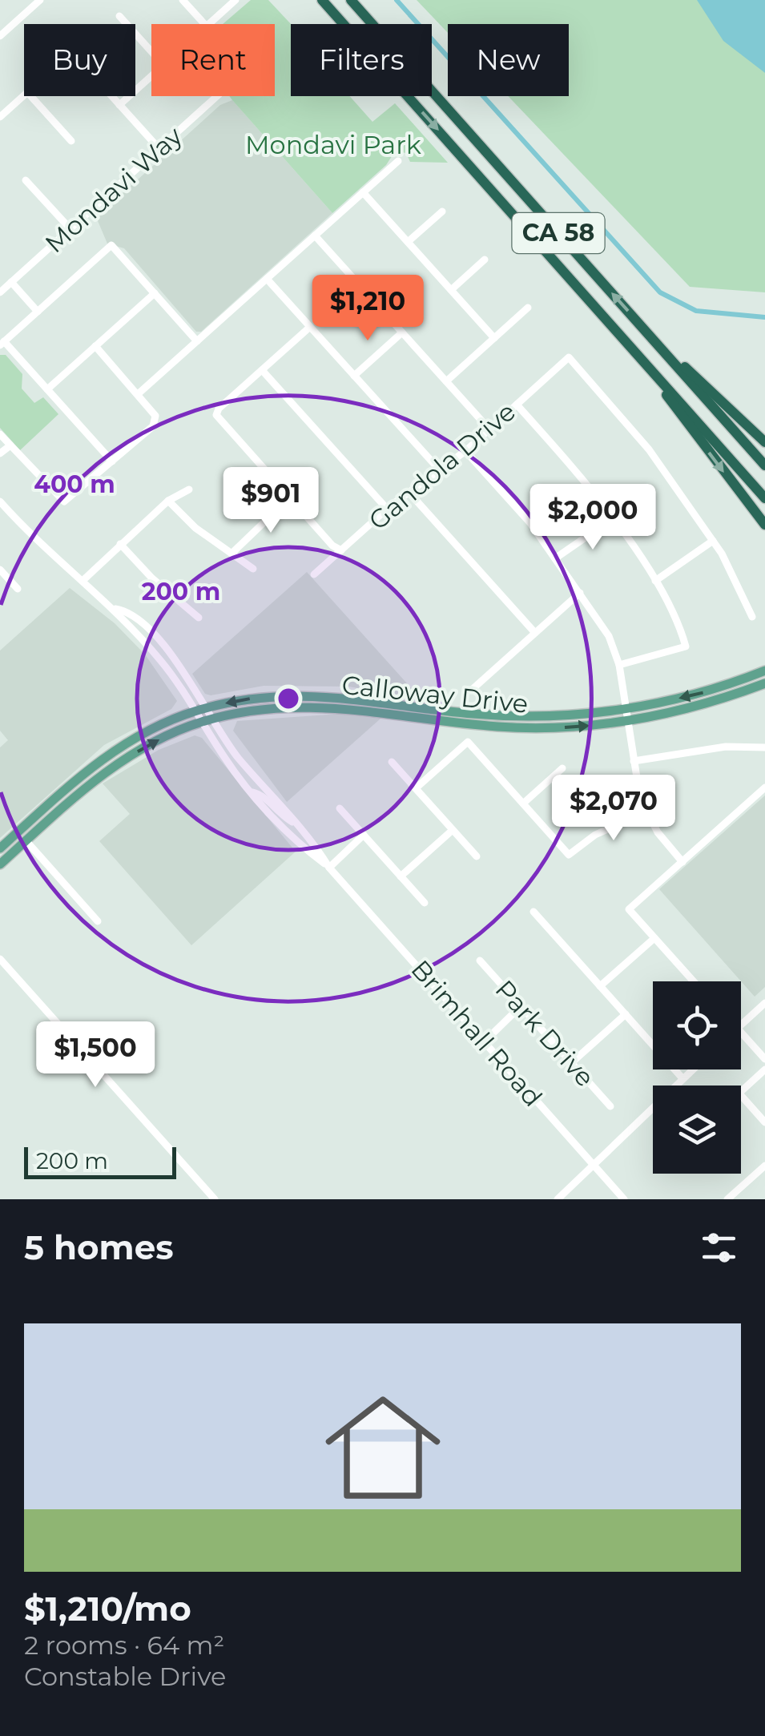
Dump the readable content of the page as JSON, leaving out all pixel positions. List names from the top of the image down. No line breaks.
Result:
{"streets":{"highway":["CA 58"],"main road":["Calloway Drive"],"street":["Mondavi Way","Gandola Drive","Brimhall Road","Park Drive"]},"crossings":[["Calloway Drive","Brimhall Road"]],"parks":["Mondavi Park"],"scale_bar":"200 m","page":{"chip":["Buy","Rent","Filters","New"],"price":["$1,210","$901","$2,000","$2,070","$1,500"],"scale":"200 m","heading":"5 homes","list":[{"name":"$1,210/mo","note":"2 rooms · 64 m² · Constable Drive"}]},"rings":["400 m","200 m"]}
